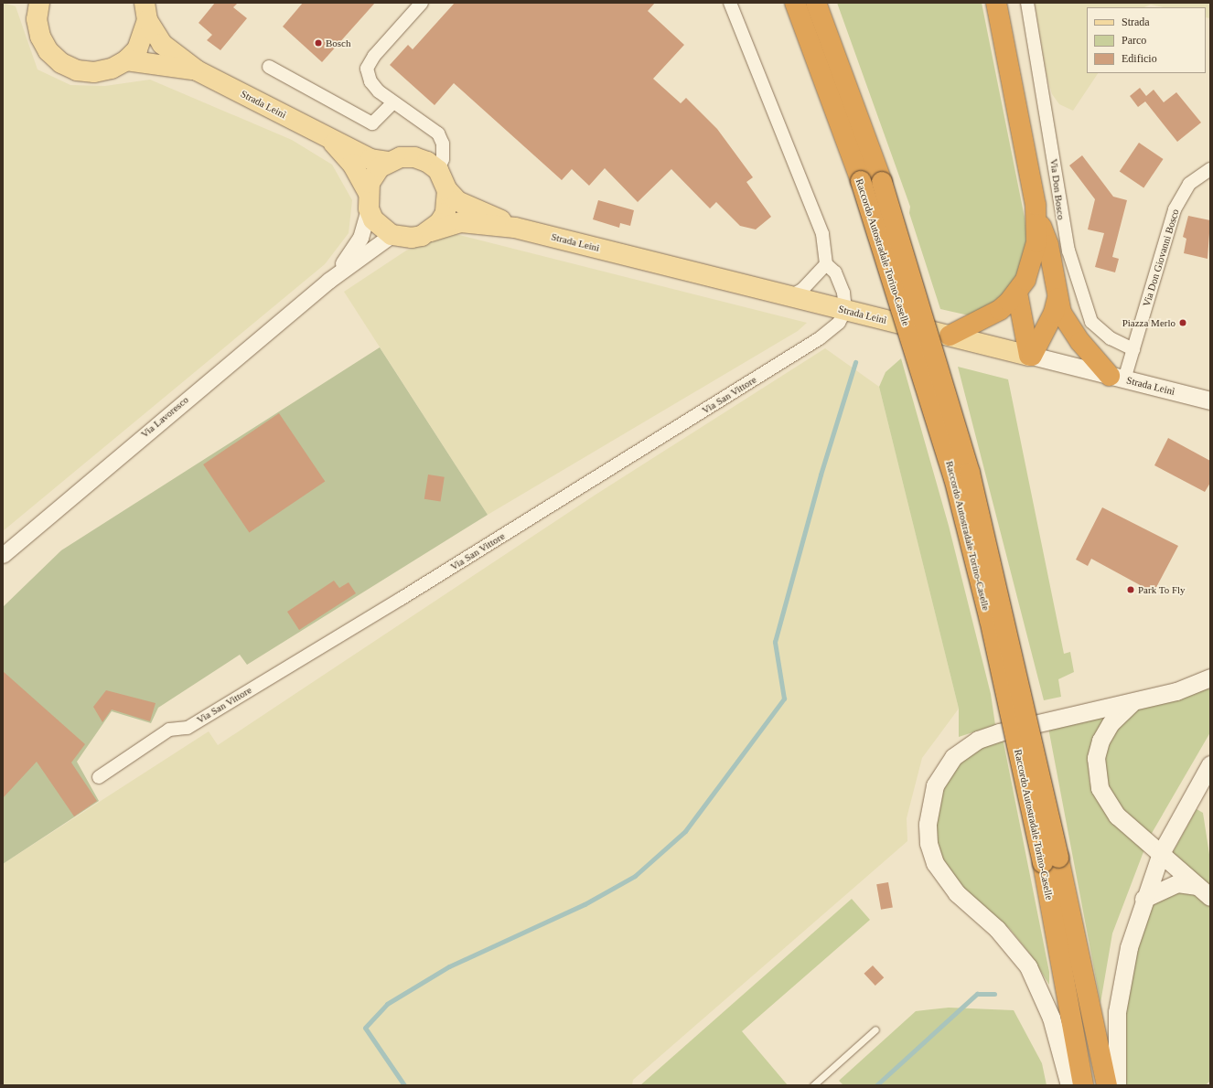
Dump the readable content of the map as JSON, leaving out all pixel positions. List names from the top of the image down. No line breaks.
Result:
{"streets":{"highway":["Raccordo Autostradale Torino-Caselle"],"main road":["Strada Leinì"],"street":["Via Don Bosco","Via Don Giovanni Bosco","Via San Vittore","Via Lavoresco"]},"crossings":[["Strada Leinì","Via Don Giovanni Bosco"],["Strada Leinì","Via San Vittore"],["Via Don Bosco","Via Don Giovanni Bosco"]],"places":["Bosch","Piazza Merlo","Park To Fly"],"legend":["Strada","Parco","Edificio"]}
